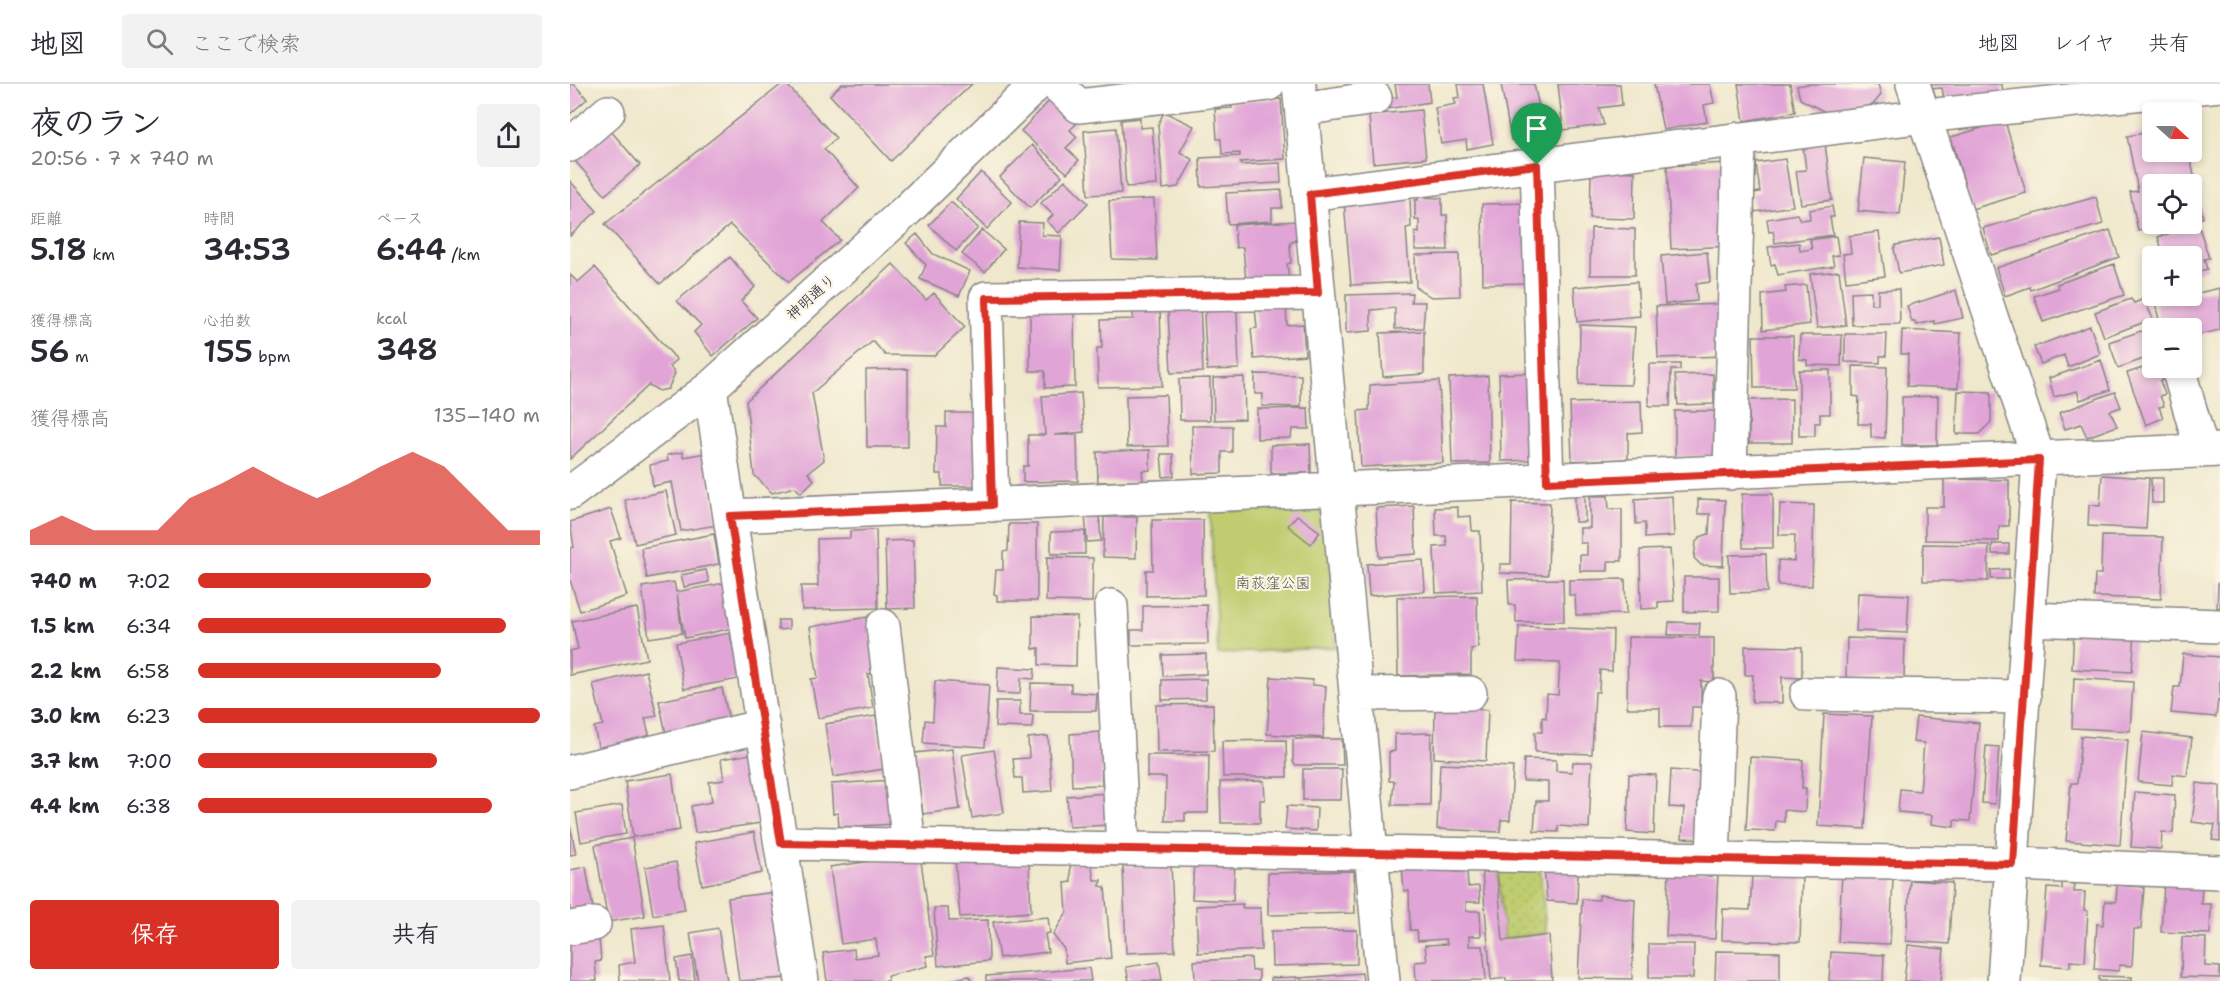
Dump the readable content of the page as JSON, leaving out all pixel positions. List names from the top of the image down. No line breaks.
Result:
{"streets":{"street":["神明通り"]},"parks":["南荻窪公園"],"north":"right","page":{"header":"地図","search":"ここで検索","nav":["地図","レイヤ","共有"],"heading":["夜のラン","20:56 · 7 × 740 m"],"map_buttons":["+","−"],"stats":[["距離","5.18 km"],["時間","34:53"],["ペース","6:44 /km"],["獲得標高","56 m"],["心拍数","155 bpm"],["kcal","348"]],"chart":["獲得標高","135–140 m"],"list":[{"name":"740 m","note":"7:02"},{"name":"1.5 km","note":"6:34"},{"name":"2.2 km","note":"6:58"},{"name":"3.0 km","note":"6:23"},{"name":"3.7 km","note":"7:00"},{"name":"4.4 km","note":"6:38"}],"buttons":["保存","共有"]}}
